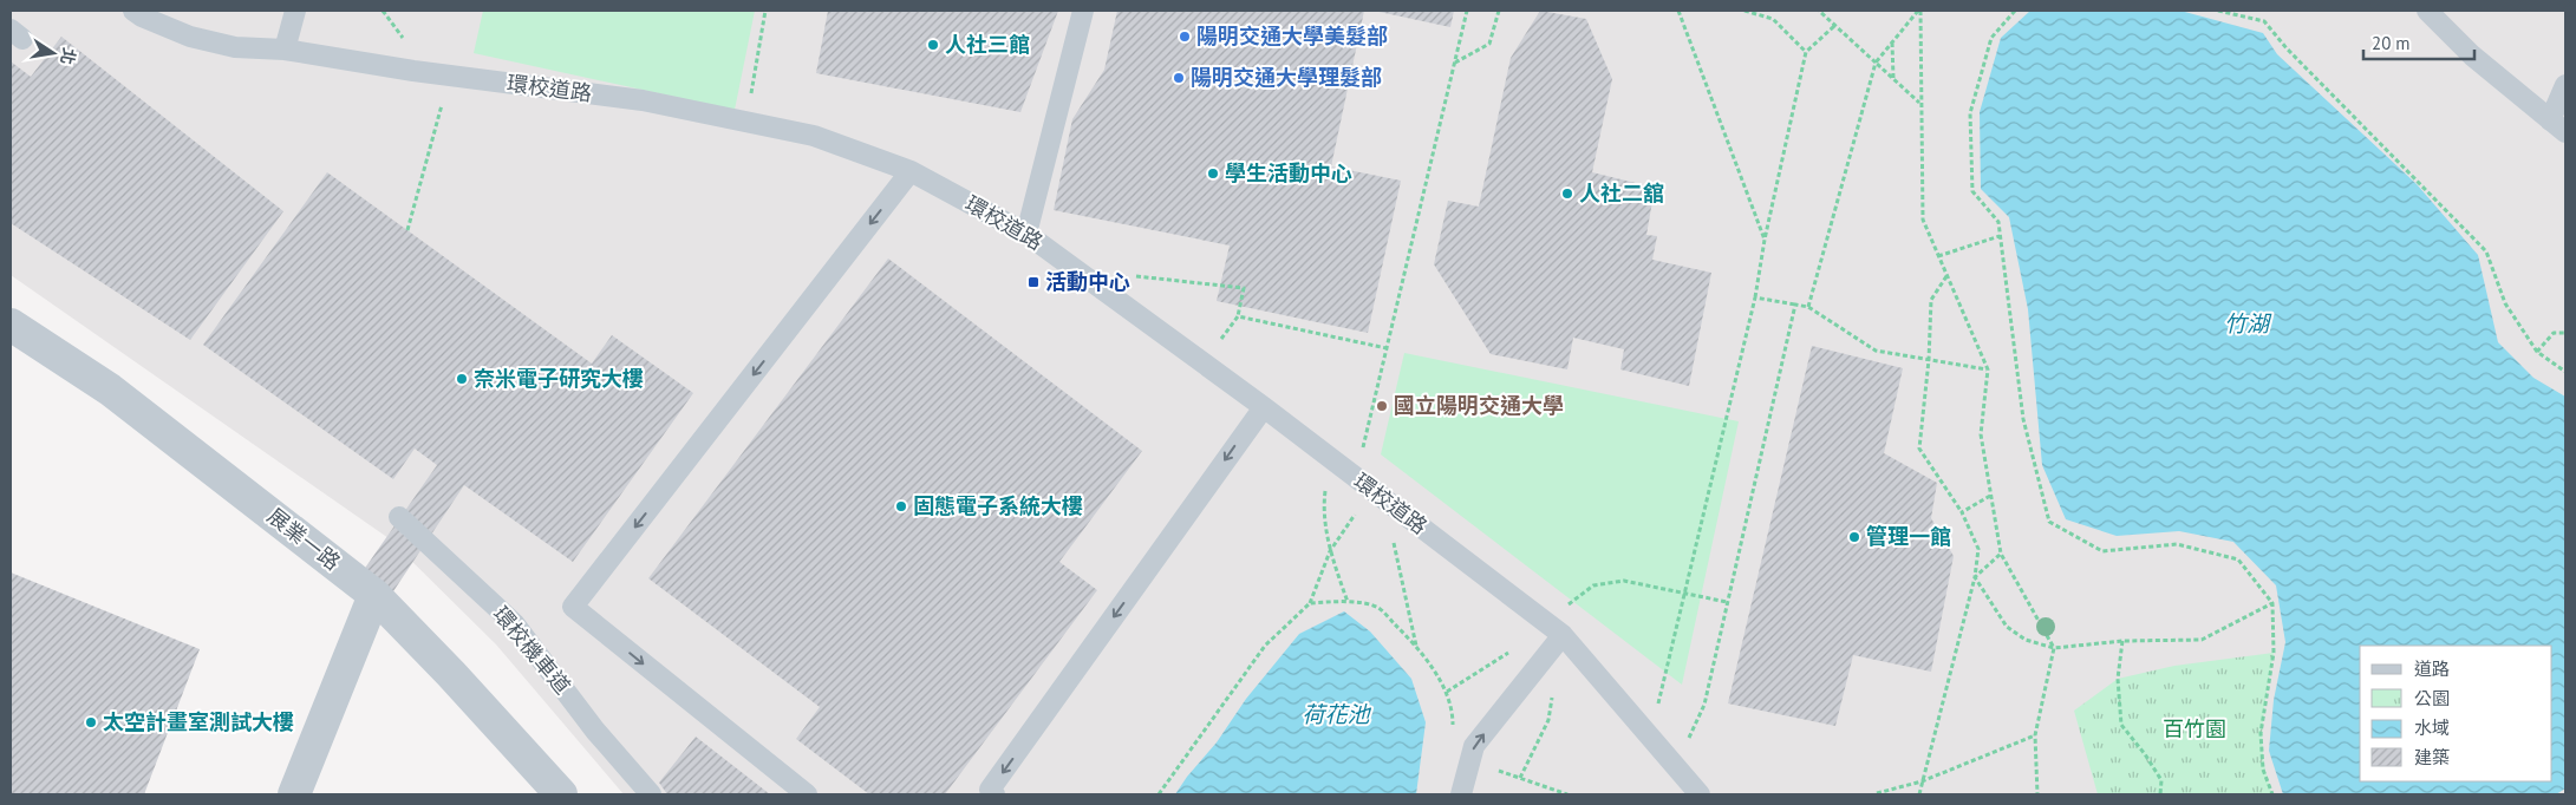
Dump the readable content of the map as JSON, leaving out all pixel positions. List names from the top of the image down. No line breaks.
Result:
{"streets":{"street":["展業一路"],"lane":["環校道路","環校機車道"]},"water":["竹湖","荷花池"],"parks":["百竹園"],"places":{"other":["陽明交通大學美髮部","人社三館","陽明交通大學理髮部","學生活動中心","人社二舘","奈米電子研究大樓","國立陽明交通大學","固態電子系統大樓","管理一館","太空計畫室測試大樓"],"transit":["活動中心"]},"legend":["道路","公園","水域","建築"],"scale_bar":"20 m","north":"right"}
